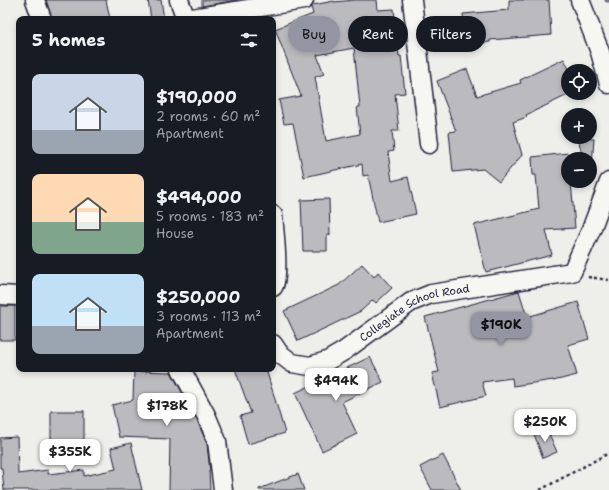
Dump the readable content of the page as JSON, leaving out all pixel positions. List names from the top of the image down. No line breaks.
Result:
{"streets":{"street":["Collegiate School Road"]},"page":{"chip":["Buy","Rent","Filters"],"heading":"5 homes","map_buttons":["+","−"],"list":[{"name":"$190,000","note":"2 rooms · 60 m² · Apartment"},{"name":"$494,000","note":"5 rooms · 183 m² · House"},{"name":"$250,000","note":"3 rooms · 113 m² · Apartment"}],"price":["$190K","$494K","$178K","$250K","$355K"]}}
